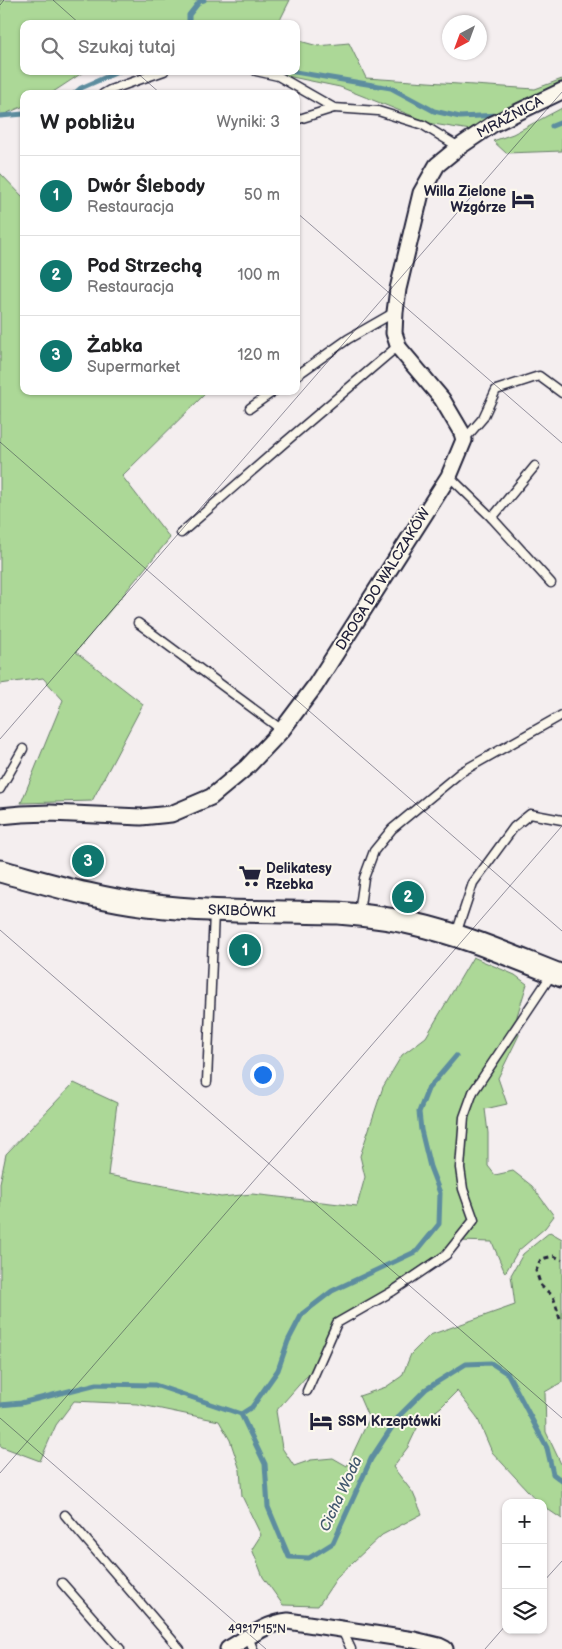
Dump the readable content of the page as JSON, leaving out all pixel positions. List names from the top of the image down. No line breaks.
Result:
{"streets":{"main road":["SKIBÓWKI"],"street":["MRAŹNICA","DROGA DO WALCZAKÓW"]},"water":["Cicha Woda"],"places":{"hotel":["Willa Zielone Wzgórze","SSM Krzeptówki"],"supermarket":["Delikatesy Rzebka"]},"north":"bottom left","page":{"search":"Szukaj tutaj","heading":["W pobliżu","Wyniki: 3"],"list":[{"mark":"1","name":"Dwór Ślebody","note":"Restauracja","value":"50 m"},{"mark":"2","name":"Pod Strzechą","note":"Restauracja","value":"100 m"},{"mark":"3","name":"Żabka","note":"Supermarket","value":"120 m"}],"pins":["3","2","1"],"map_buttons":["+","−"]},"coordinates":["49°17'15\"N"]}
